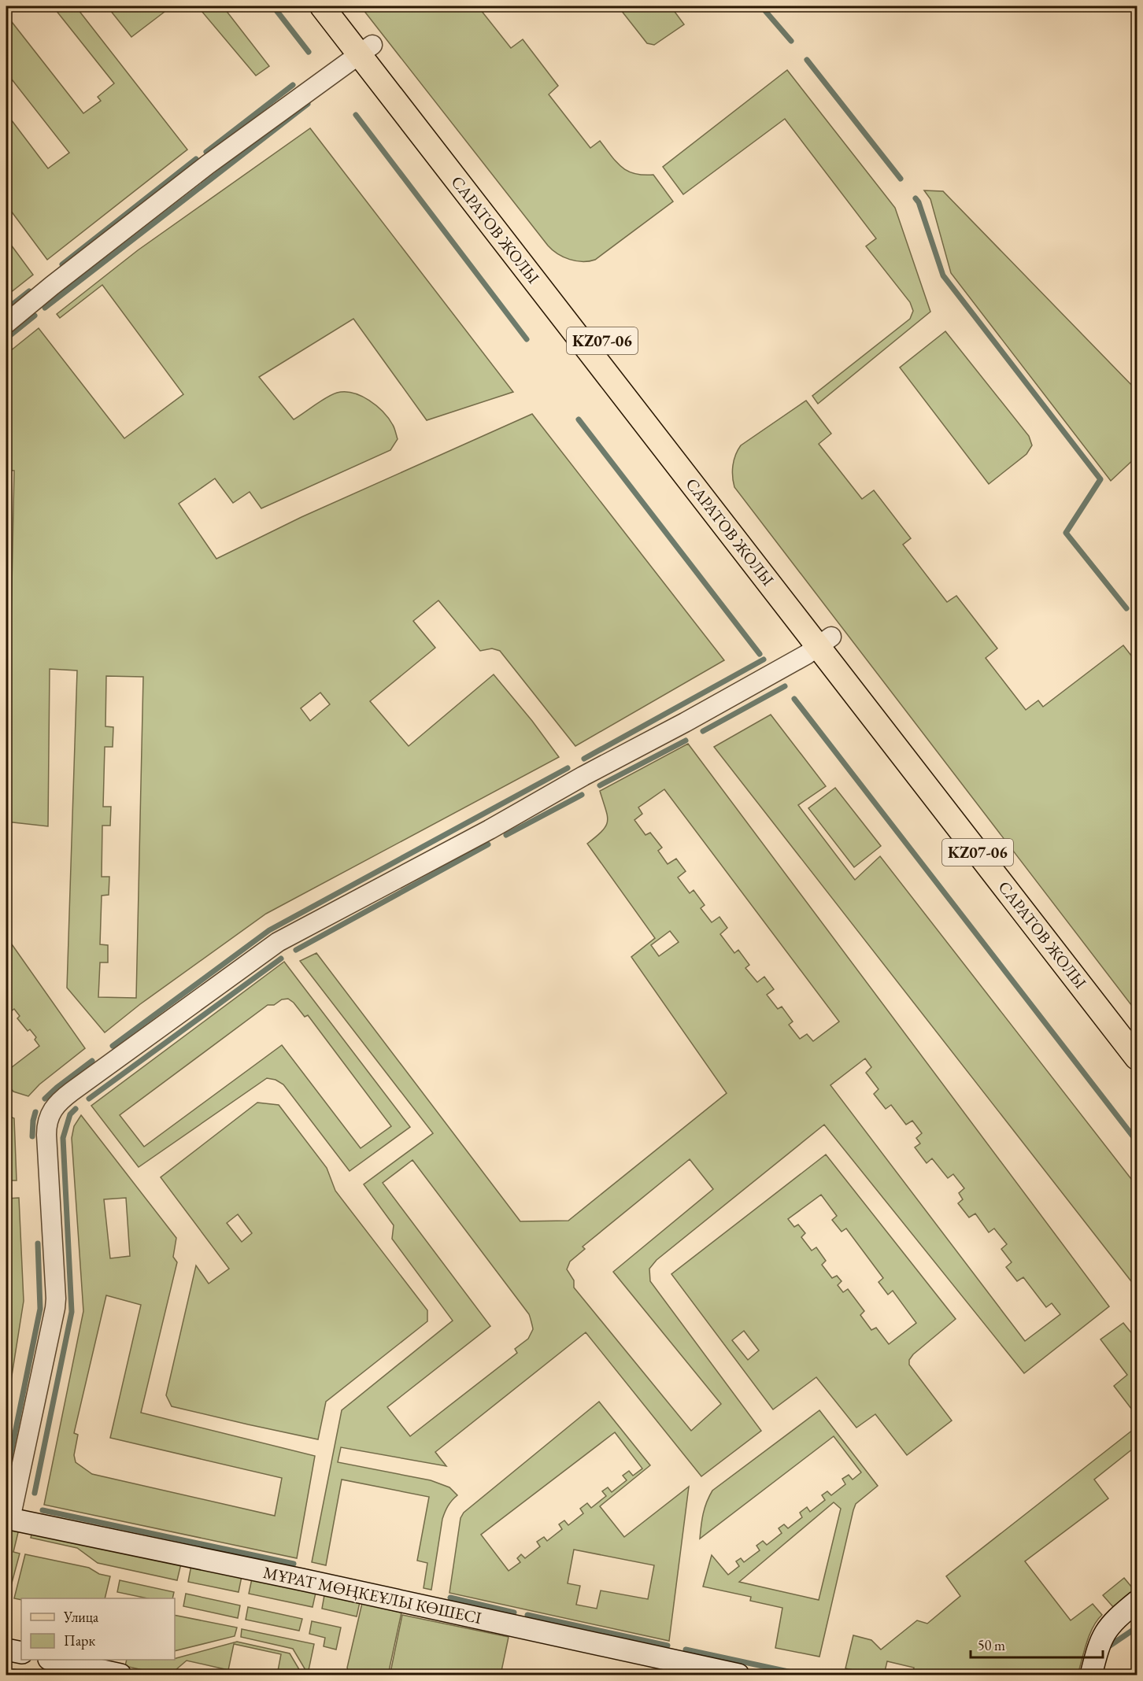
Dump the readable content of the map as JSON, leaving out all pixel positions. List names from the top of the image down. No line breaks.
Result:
{"streets":{"main road":["САРАТОВ ЖОЛЫ","KZ07-06","МҰРАТ МӨҢКЕҰЛЫ КӨШЕСІ"]},"legend":["Улица","Парк"],"scale_bar":"50 m"}
